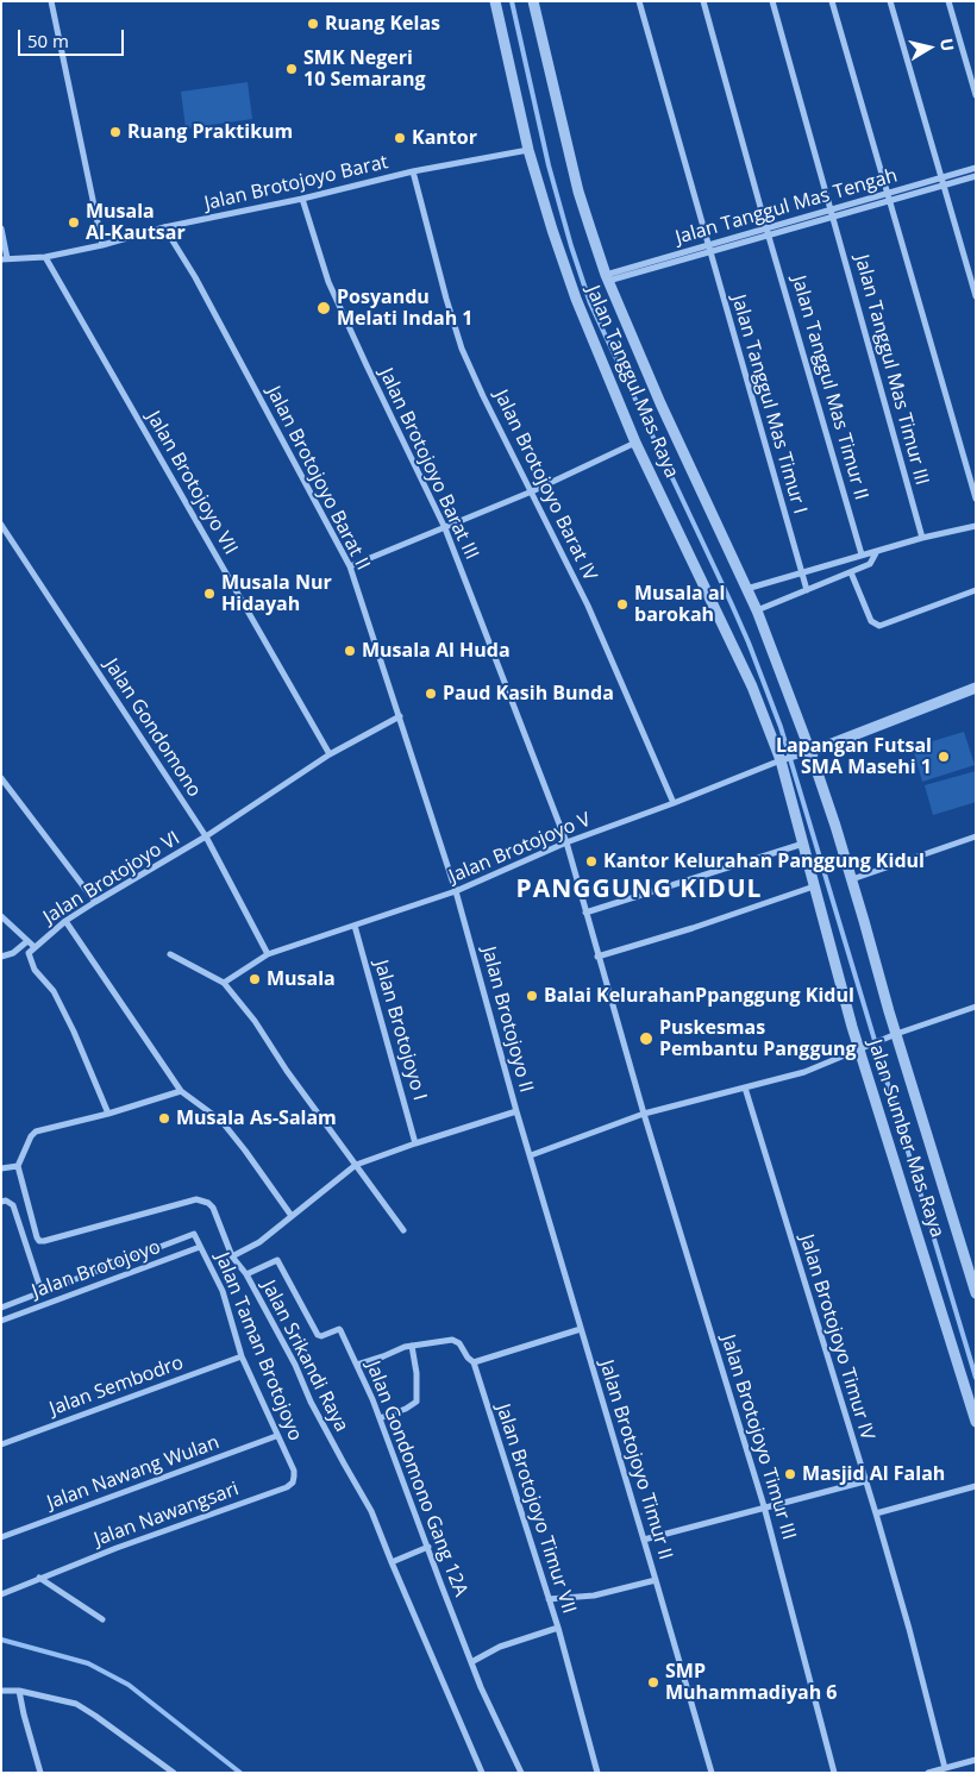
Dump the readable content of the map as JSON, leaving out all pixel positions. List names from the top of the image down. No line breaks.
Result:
{"streets":{"street":["Jalan Brotojoyo Barat","Jalan Tanggul Mas Tengah","Jalan Tanggul Mas Timur III","Jalan Tanggul Mas Raya","Jalan Tanggul Mas Timur II","Jalan Tanggul Mas Timur I","Jalan Brotojoyo Barat III","Jalan Brotojoyo Barat II","Jalan Brotojoyo VII","Jalan Brotojoyo Barat IV","Jalan Gondomono","Jalan Brotojoyo V","Jalan Brotojoyo VI","Jalan Brotojoyo II","Jalan Brotojoyo I","Jalan Sumber Mas Raya","Jalan Brotojoyo","Jalan Brotojoyo Timur IV","Jalan Taman Brotojoyo","Jalan Srikandi Raya","Jalan Sembodro","Jalan Brotojoyo Timur III","Jalan Brotojoyo Timur II","Jalan Nawang Wulan","Jalan Gondomono Gang 12A","Jalan Brotojoyo Timur VII","Jalan Nawangsari"]},"crossings":[["Jalan Brotojoyo Barat","Jalan Tanggul Mas Raya"],["Jalan Brotojoyo Barat","Jalan Brotojoyo Barat III"],["Jalan Brotojoyo Barat","Jalan Brotojoyo Barat II"],["Jalan Brotojoyo Barat","Jalan Brotojoyo VII"],["Jalan Brotojoyo Barat","Jalan Brotojoyo Barat IV"],["Jalan Tanggul Mas Tengah","Jalan Tanggul Mas Timur III"],["Jalan Tanggul Mas Tengah","Jalan Tanggul Mas Raya"],["Jalan Tanggul Mas Tengah","Jalan Tanggul Mas Timur II"],["Jalan Tanggul Mas Tengah","Jalan Tanggul Mas Timur I"],["Jalan Tanggul Mas Raya","Jalan Brotojoyo V"],["Jalan Tanggul Mas Raya","Jalan Sumber Mas Raya"],["Jalan Brotojoyo Barat III","Jalan Brotojoyo V"],["Jalan Brotojoyo Barat III","Jalan Brotojoyo Timur III"],["Jalan Brotojoyo Barat II","Jalan Brotojoyo V"],["Jalan Brotojoyo Barat II","Jalan Brotojoyo II"],["Jalan Brotojoyo Barat IV","Jalan Brotojoyo V"],["Jalan Gondomono","Jalan Brotojoyo V"],["Jalan Gondomono","Jalan Brotojoyo VI"],["Jalan Brotojoyo V","Jalan Brotojoyo II"],["Jalan Brotojoyo V","Jalan Brotojoyo I"],["Jalan Brotojoyo V","Jalan Sumber Mas Raya"],["Jalan Brotojoyo II","Jalan Brotojoyo Timur II"],["Jalan Brotojoyo","Jalan Taman Brotojoyo"],["Jalan Taman Brotojoyo","Jalan Sembodro"],["Jalan Taman Brotojoyo","Jalan Nawang Wulan"],["Jalan Taman Brotojoyo","Jalan Nawangsari"],["Jalan Srikandi Raya","Jalan Gondomono Gang 12A"]],"districts":["PANGGUNG KIDUL"],"places":["Ruang Kelas","SMK Negeri 10 Semarang","Ruang Praktikum","Kantor","Musala Al-Kautsar","Posyandu Melati Indah 1","Musala Nur Hidayah","Musala al barokah","Musala Al Huda","Paud Kasih Bunda","Lapangan Futsal SMA Masehi 1","Kantor Kelurahan Panggung Kidul","Musala","Balai KelurahanPpanggung Kidul","Puskesmas Pembantu Panggung","Musala As-Salam","Masjid Al Falah","SMP Muhammadiyah 6"],"scale_bar":"50 m","north":"right"}
